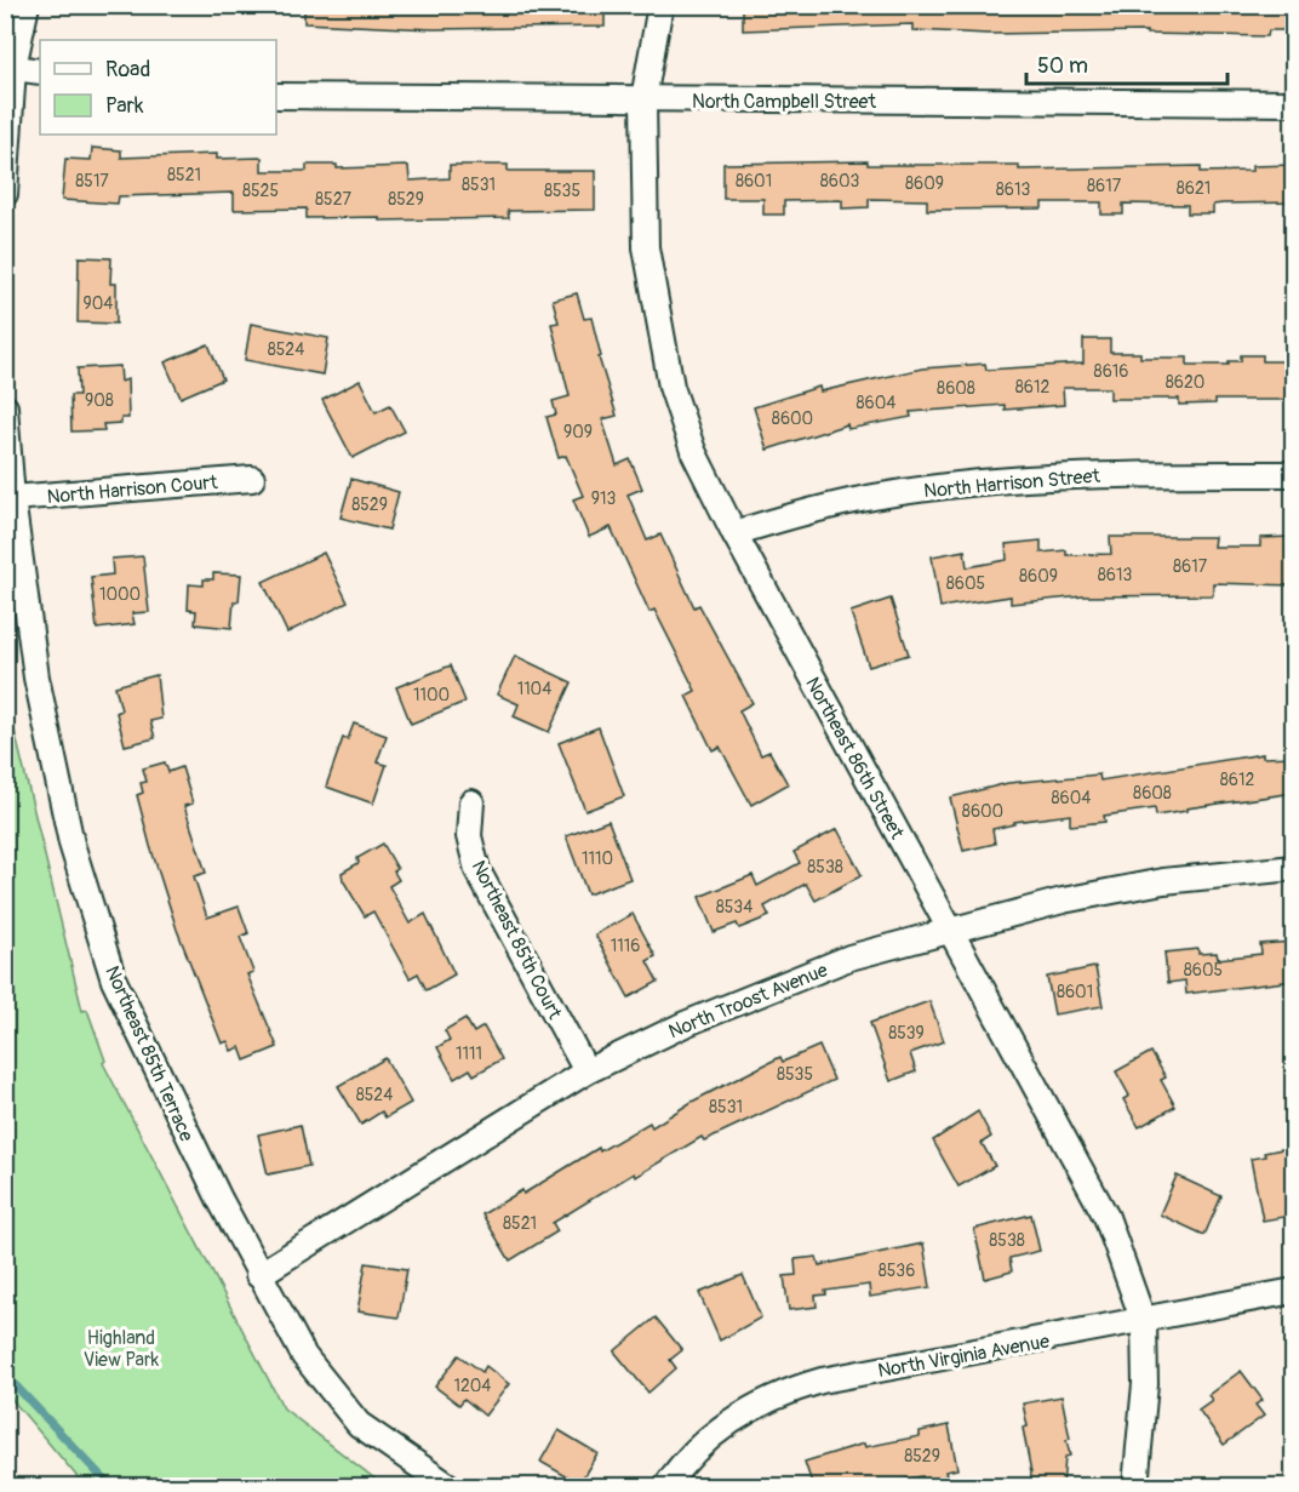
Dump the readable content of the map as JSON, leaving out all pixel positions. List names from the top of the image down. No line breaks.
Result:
{"streets":{"street":["North Campbell Street","North Harrison Street","North Harrison Court","Northeast 86th Street","Northeast 85th Court","North Troost Avenue","Northeast 85th Terrace","North Virginia Avenue"]},"crossings":[["North Campbell Street","Northeast 86th Street"],["North Harrison Street","Northeast 86th Street"],["North Harrison Court","Northeast 85th Terrace"],["Northeast 86th Street","North Troost Avenue"],["Northeast 86th Street","North Virginia Avenue"],["Northeast 85th Court","North Troost Avenue"],["North Troost Avenue","Northeast 85th Terrace"]],"parks":["Highland View Park"],"house_numbers":["8521","8517","8601","8603","8609","8531","8617","8621","8613","8525","8535","8527","8529","904","8524","8616","8620","8612","8608","908","8604","8600","909","913","8529","8617","8613","8609","8605","1000","1104","1100","8612","8608","8604","8600","1110","8538","8534","1116","8605","8601","8539","1111","8535","8524","8531","8521","8538","8536","1204","8529"],"legend":["Road","Park"],"scale_bar":"50 m"}
